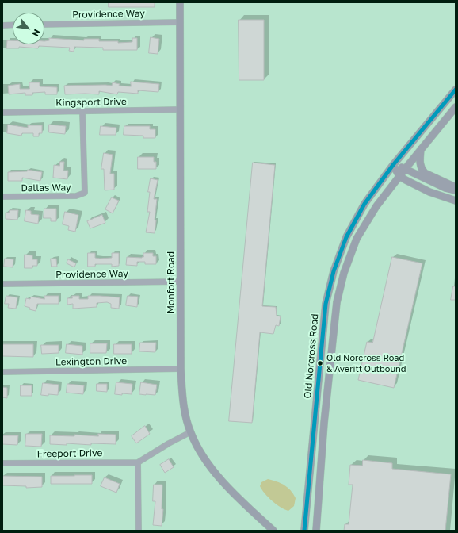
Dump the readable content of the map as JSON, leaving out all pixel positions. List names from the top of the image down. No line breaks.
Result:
{"streets":{"main road":["Monfort Road","Old Norcross Road"],"street":["Providence Way","Kingsport Drive","Dallas Way","Lexington Drive","Freeport Drive"]},"crossings":[["Providence Way","Monfort Road"],["Kingsport Drive","Dallas Way"],["Kingsport Drive","Monfort Road"],["Monfort Road","Lexington Drive"]],"places":["Old Norcross Road & Averitt Outbound"],"north":"bottom right"}
